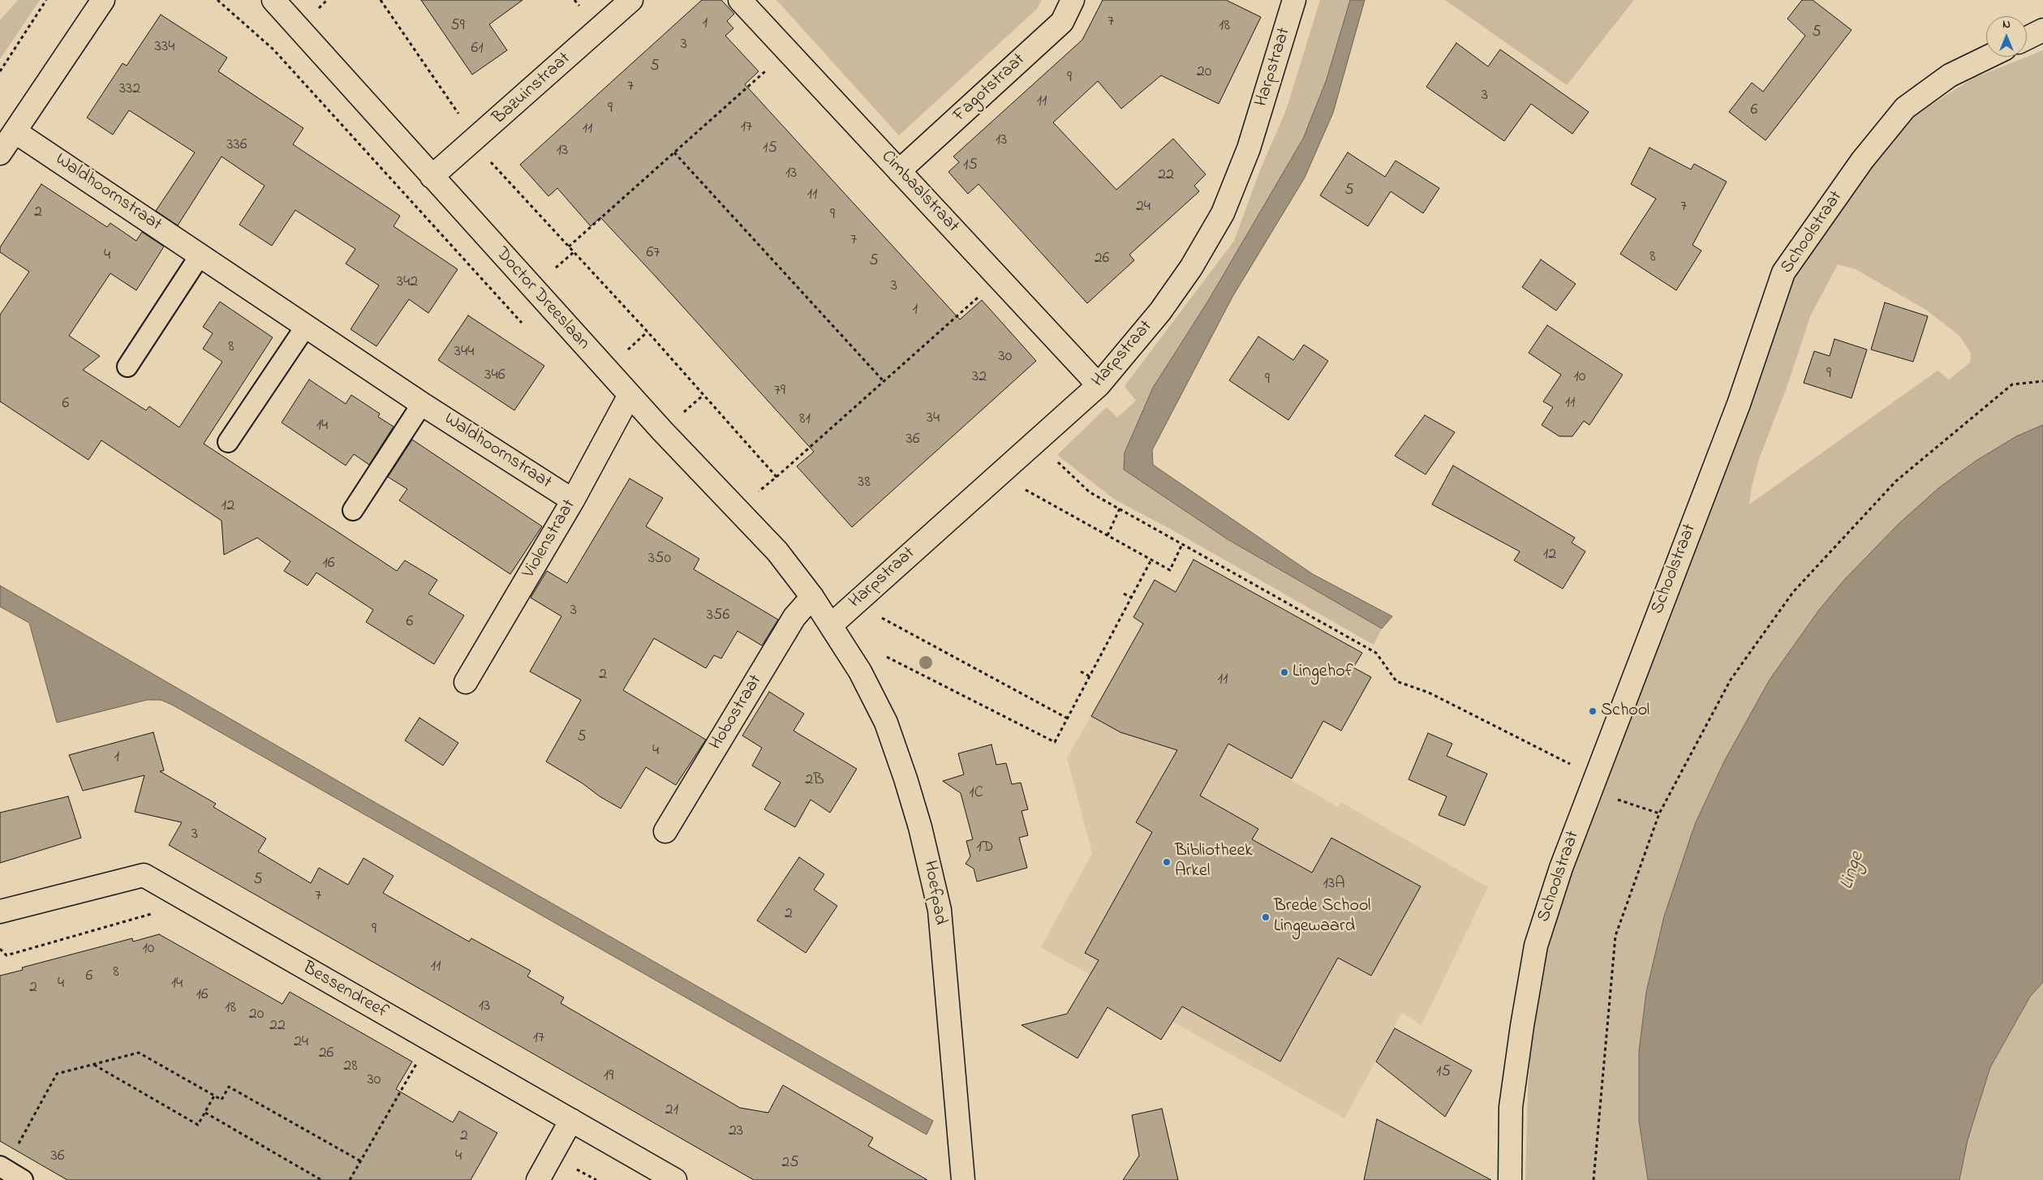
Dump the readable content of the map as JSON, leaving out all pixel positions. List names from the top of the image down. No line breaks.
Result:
{"streets":{"street":["Harpstraat","Fagotstraat","Bazuinstraat","Cimbaalstraat","Waldhoornstraat","Schoolstraat","Doctor Dreeslaan","Violenstraat","Hobostraat","Hoefpad","Bessendreef"]},"crossings":[["Harpstraat","Cimbaalstraat"],["Harpstraat","Hoefpad"],["Fagotstraat","Cimbaalstraat"],["Bazuinstraat","Doctor Dreeslaan"],["Waldhoornstraat","Violenstraat"],["Doctor Dreeslaan","Violenstraat"],["Doctor Dreeslaan","Hobostraat"],["Doctor Dreeslaan","Hoefpad"],["Hobostraat","Hoefpad"]],"water":["Linge"],"places":["Lingehof","School","Bibliotheek Arkel","Brede School Lingewaard"],"house_numbers":["7","1","59","18","5","3","334","61","5","20","9","7","332","3","11","9","6","17","11","13","336","15","13","15","13","22","5","11","24","7","2","9","7","67","4","8","26","5","342","3","1","8","344","30","9","346","32","10","9","79","11","6","34","81","14","36","38","12","12","350","16","3","356","6","2","11","5","4","1","2B","1C","3","1D","5","13A","7","2","9","10","11","8","6","4","14","2","16","13","18","20","22","17","24","26","28","15","19","30","21","23","2","36","4","25"],"north":"top"}
